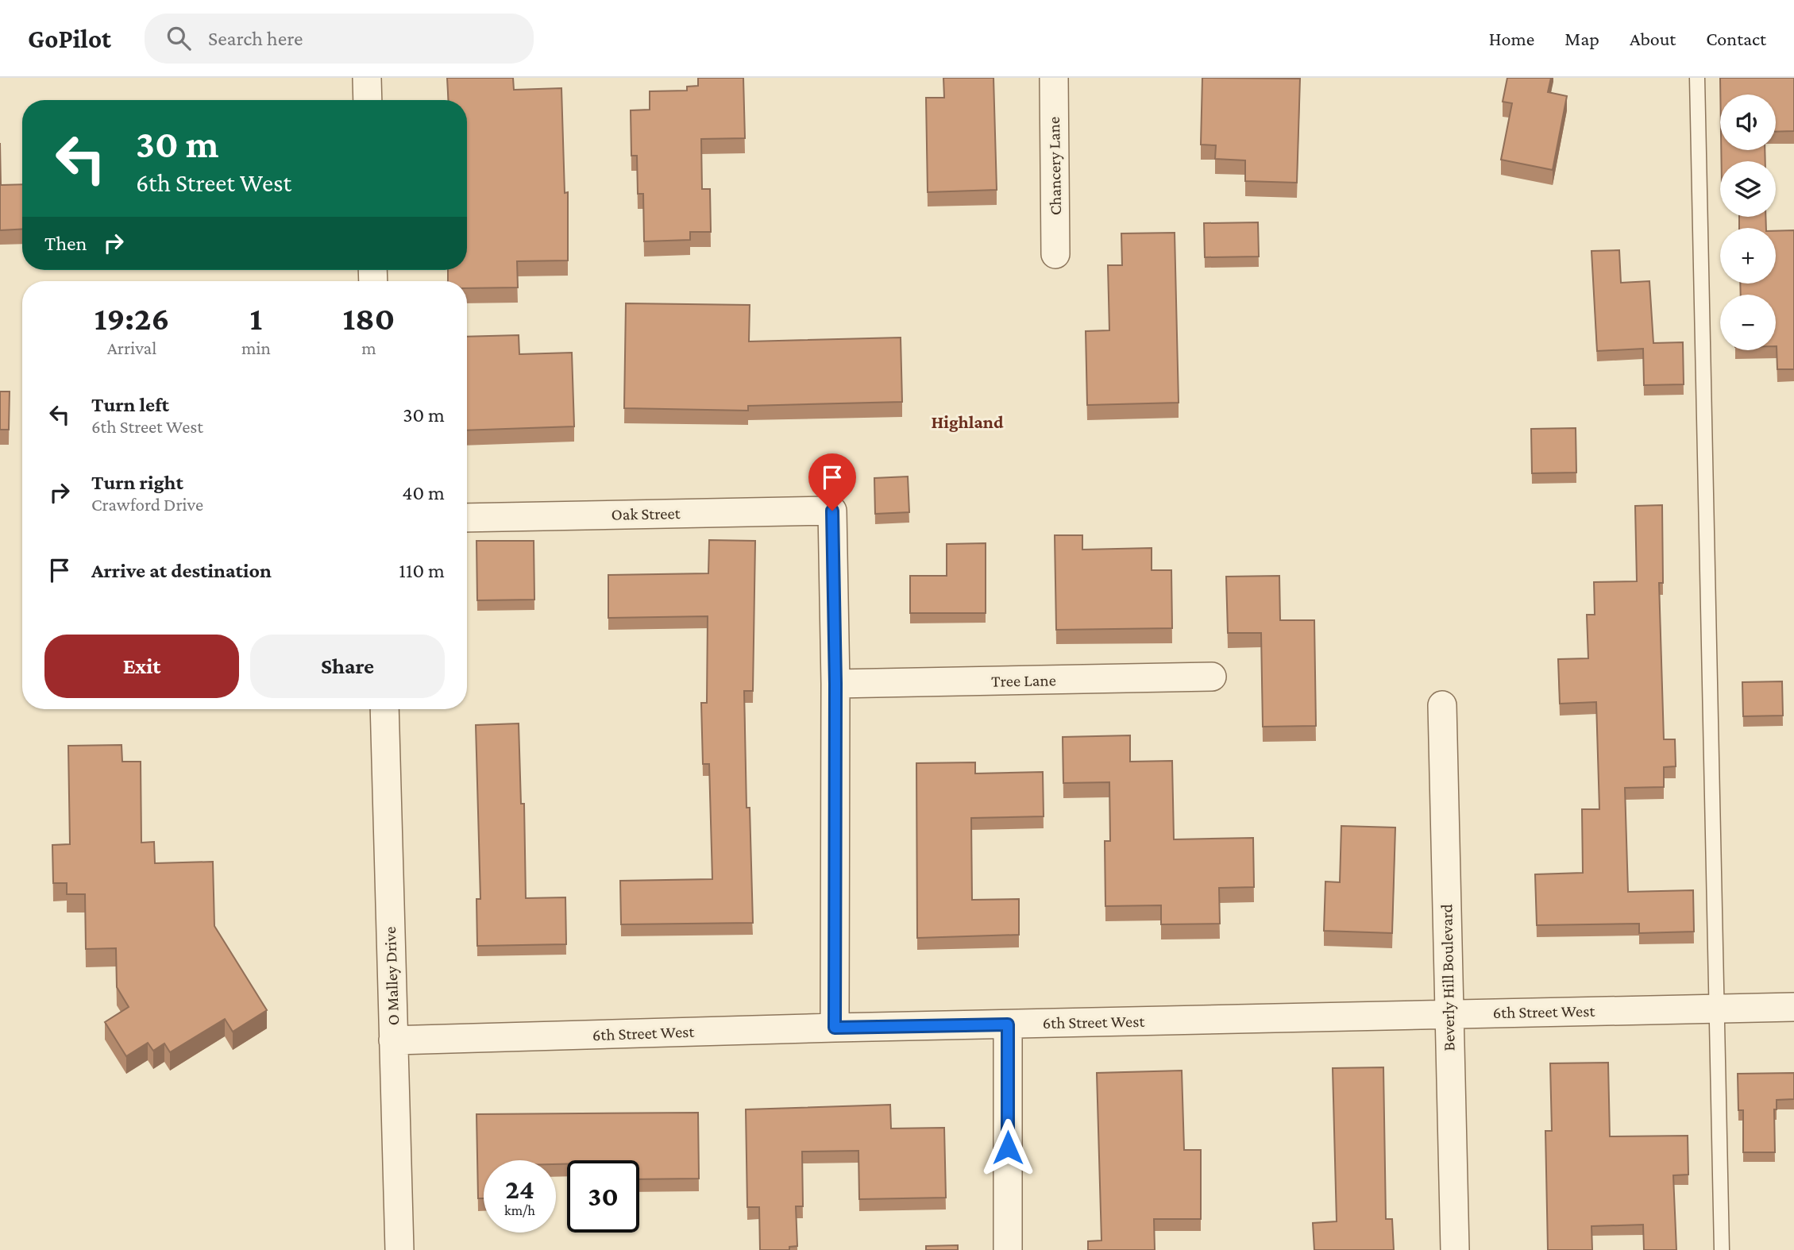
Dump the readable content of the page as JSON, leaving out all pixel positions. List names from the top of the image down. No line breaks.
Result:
{"streets":{"street":["Chancery Lane","Oak Street","Tree Lane","O Malley Drive","Beverly Hill Boulevard","6th Street West"]},"crossings":[["Oak Street","Tree Lane"],["O Malley Drive","6th Street West"],["Beverly Hill Boulevard","6th Street West"]],"districts":["Highland"],"page":{"header":"GoPilot","search":"Search here","nav":["Home","Map","About","Contact"],"map_buttons":["+","−"],"turn":["30 m","6th Street West"],"then":"Then","eta":["19:26","Arrival","1","min","180","m"],"list":[{"name":"Turn left","note":"6th Street West","value":"30 m"},{"name":"Turn right","note":"Crawford Drive","value":"40 m"},{"name":"Arrive at destination","value":"110 m"}],"buttons":["Exit","Share"],"speed":"24 km/h","limit":"30"}}
